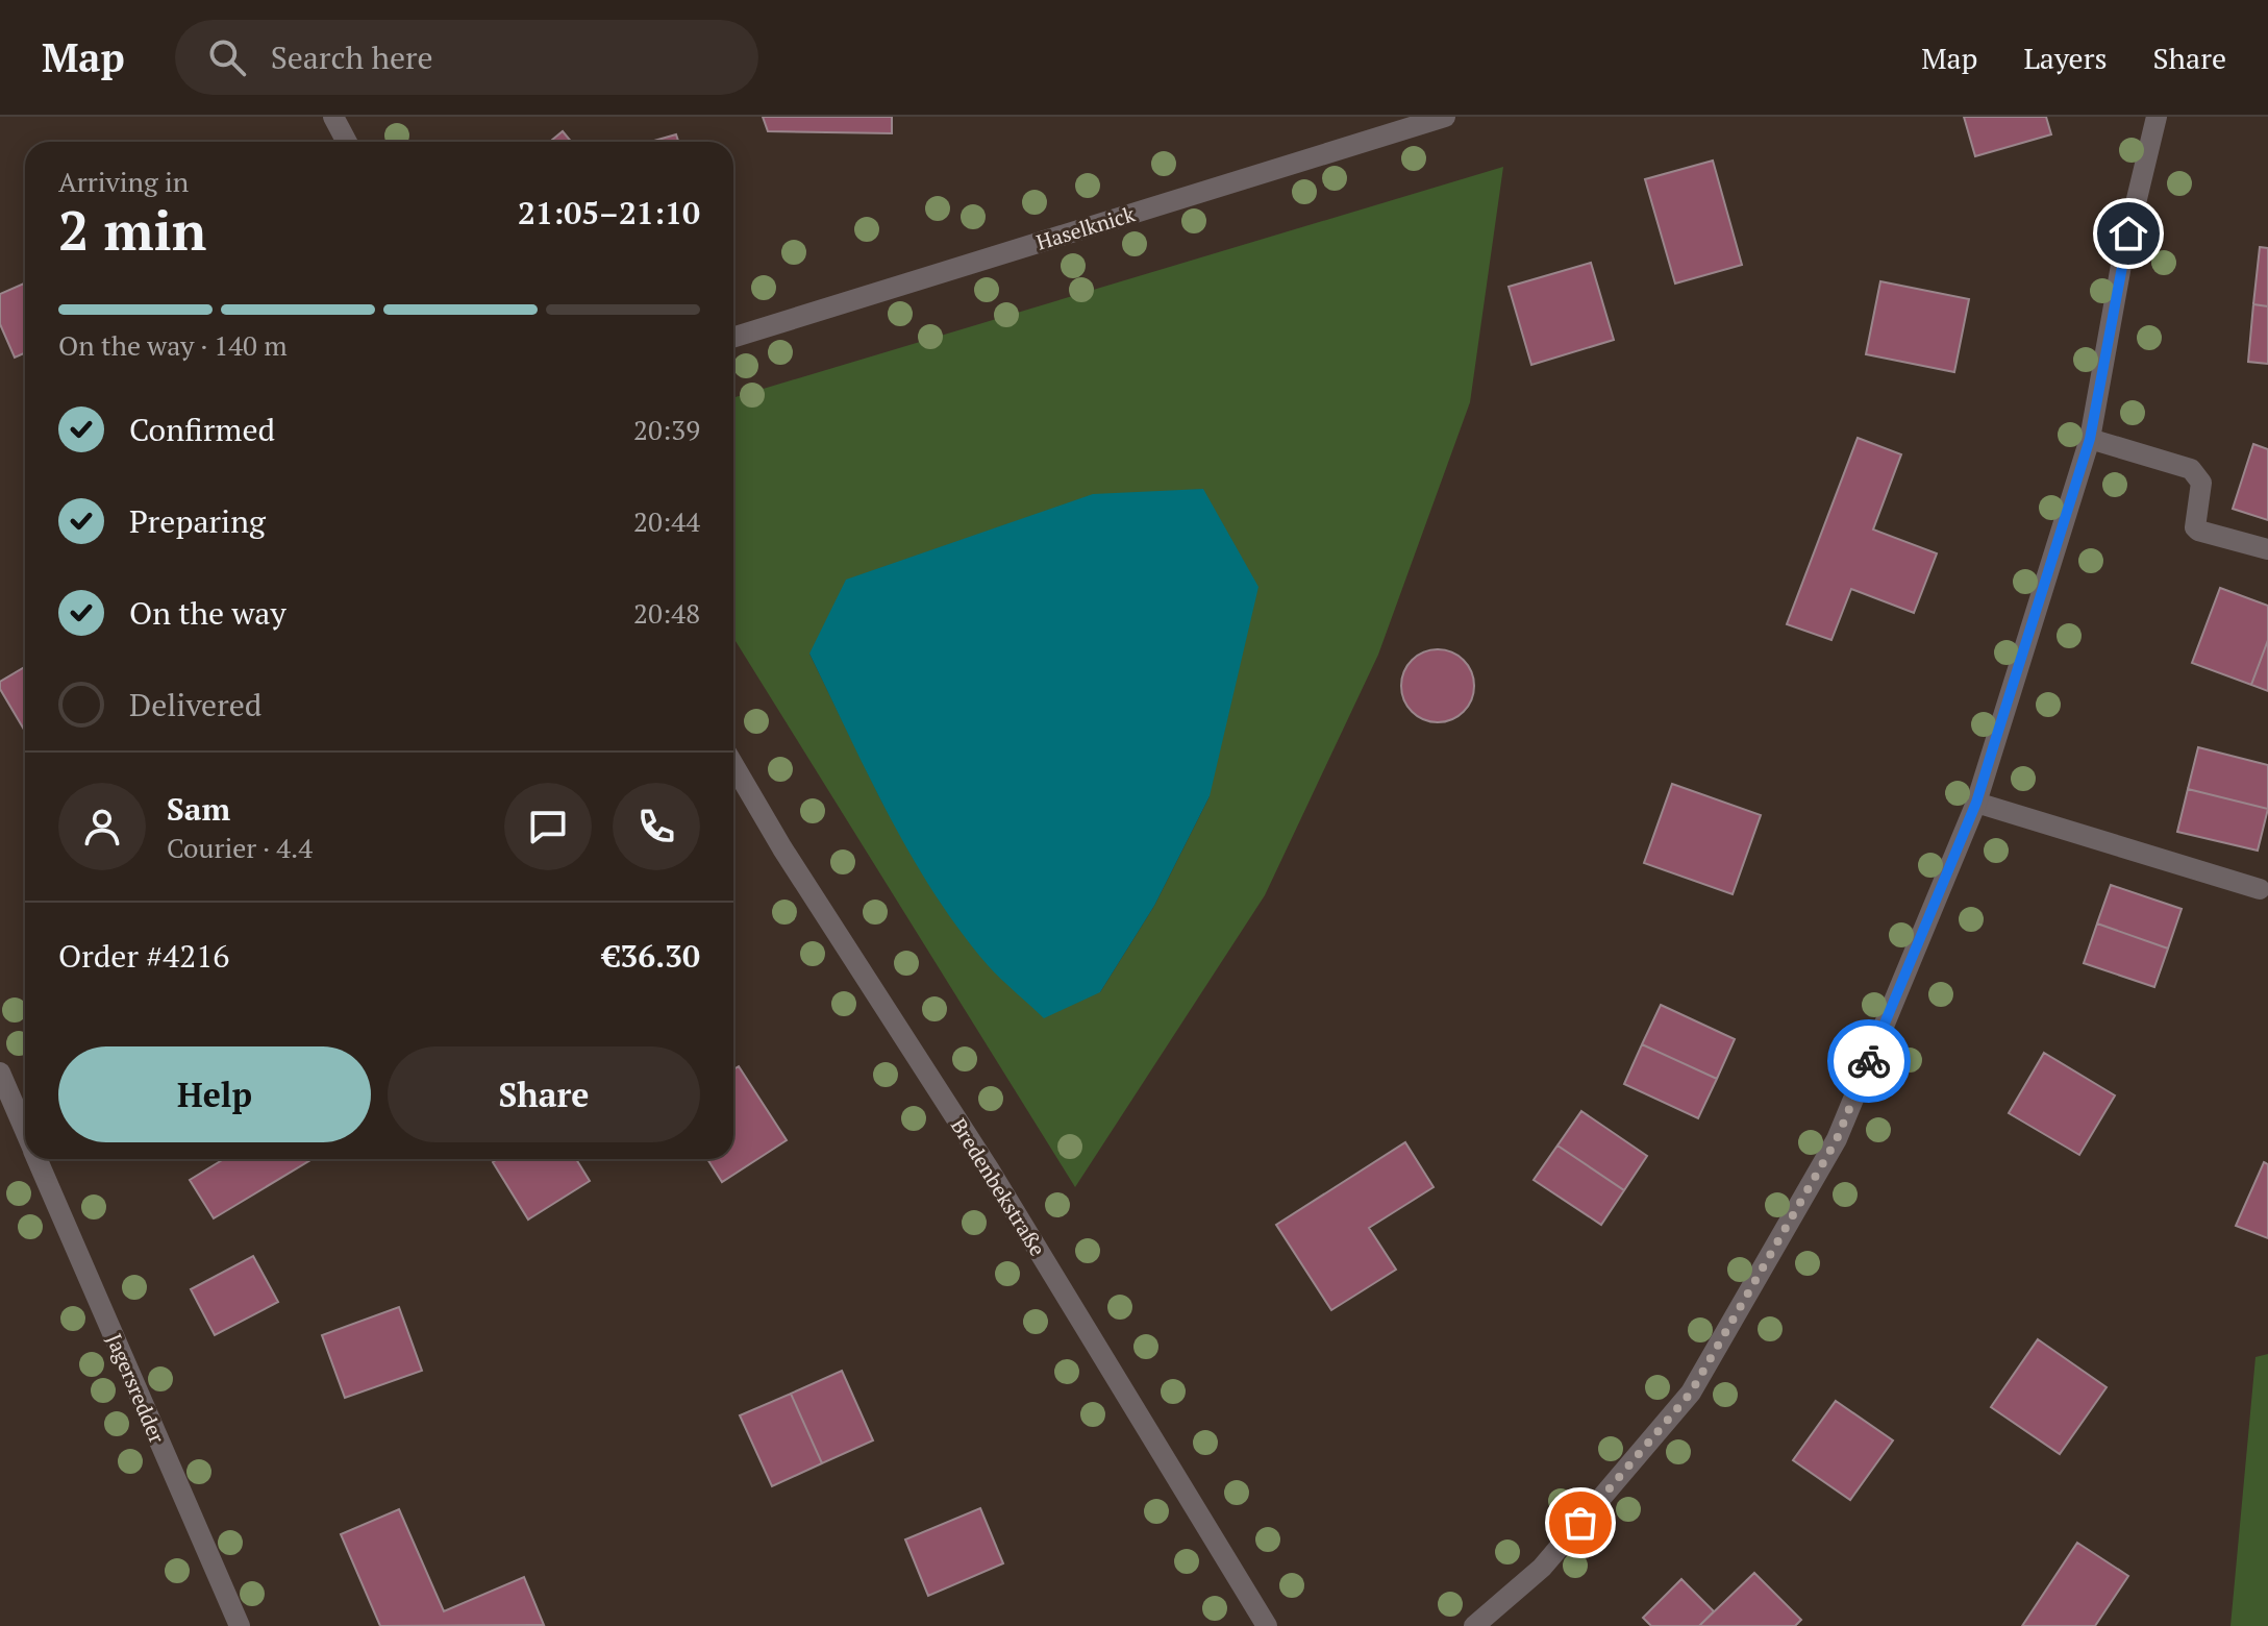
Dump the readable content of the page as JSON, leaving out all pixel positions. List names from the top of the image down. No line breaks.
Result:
{"streets":{"street":["Haselknick","Bredenbekstraße","Jagersredder"]},"page":{"header":"Map","search":"Search here","nav":["Map","Layers","Share"],"heading":["2 min","Arriving in","21:05–21:10"],"panel":["Sam","Courier · 4.4","Order #4216","€36.30"],"bar":"On the way · 140 m","list":[["Confirmed","20:39"],["Preparing","20:44"],["On the way","20:48"],"Delivered"],"buttons":["Help","Share"]}}
